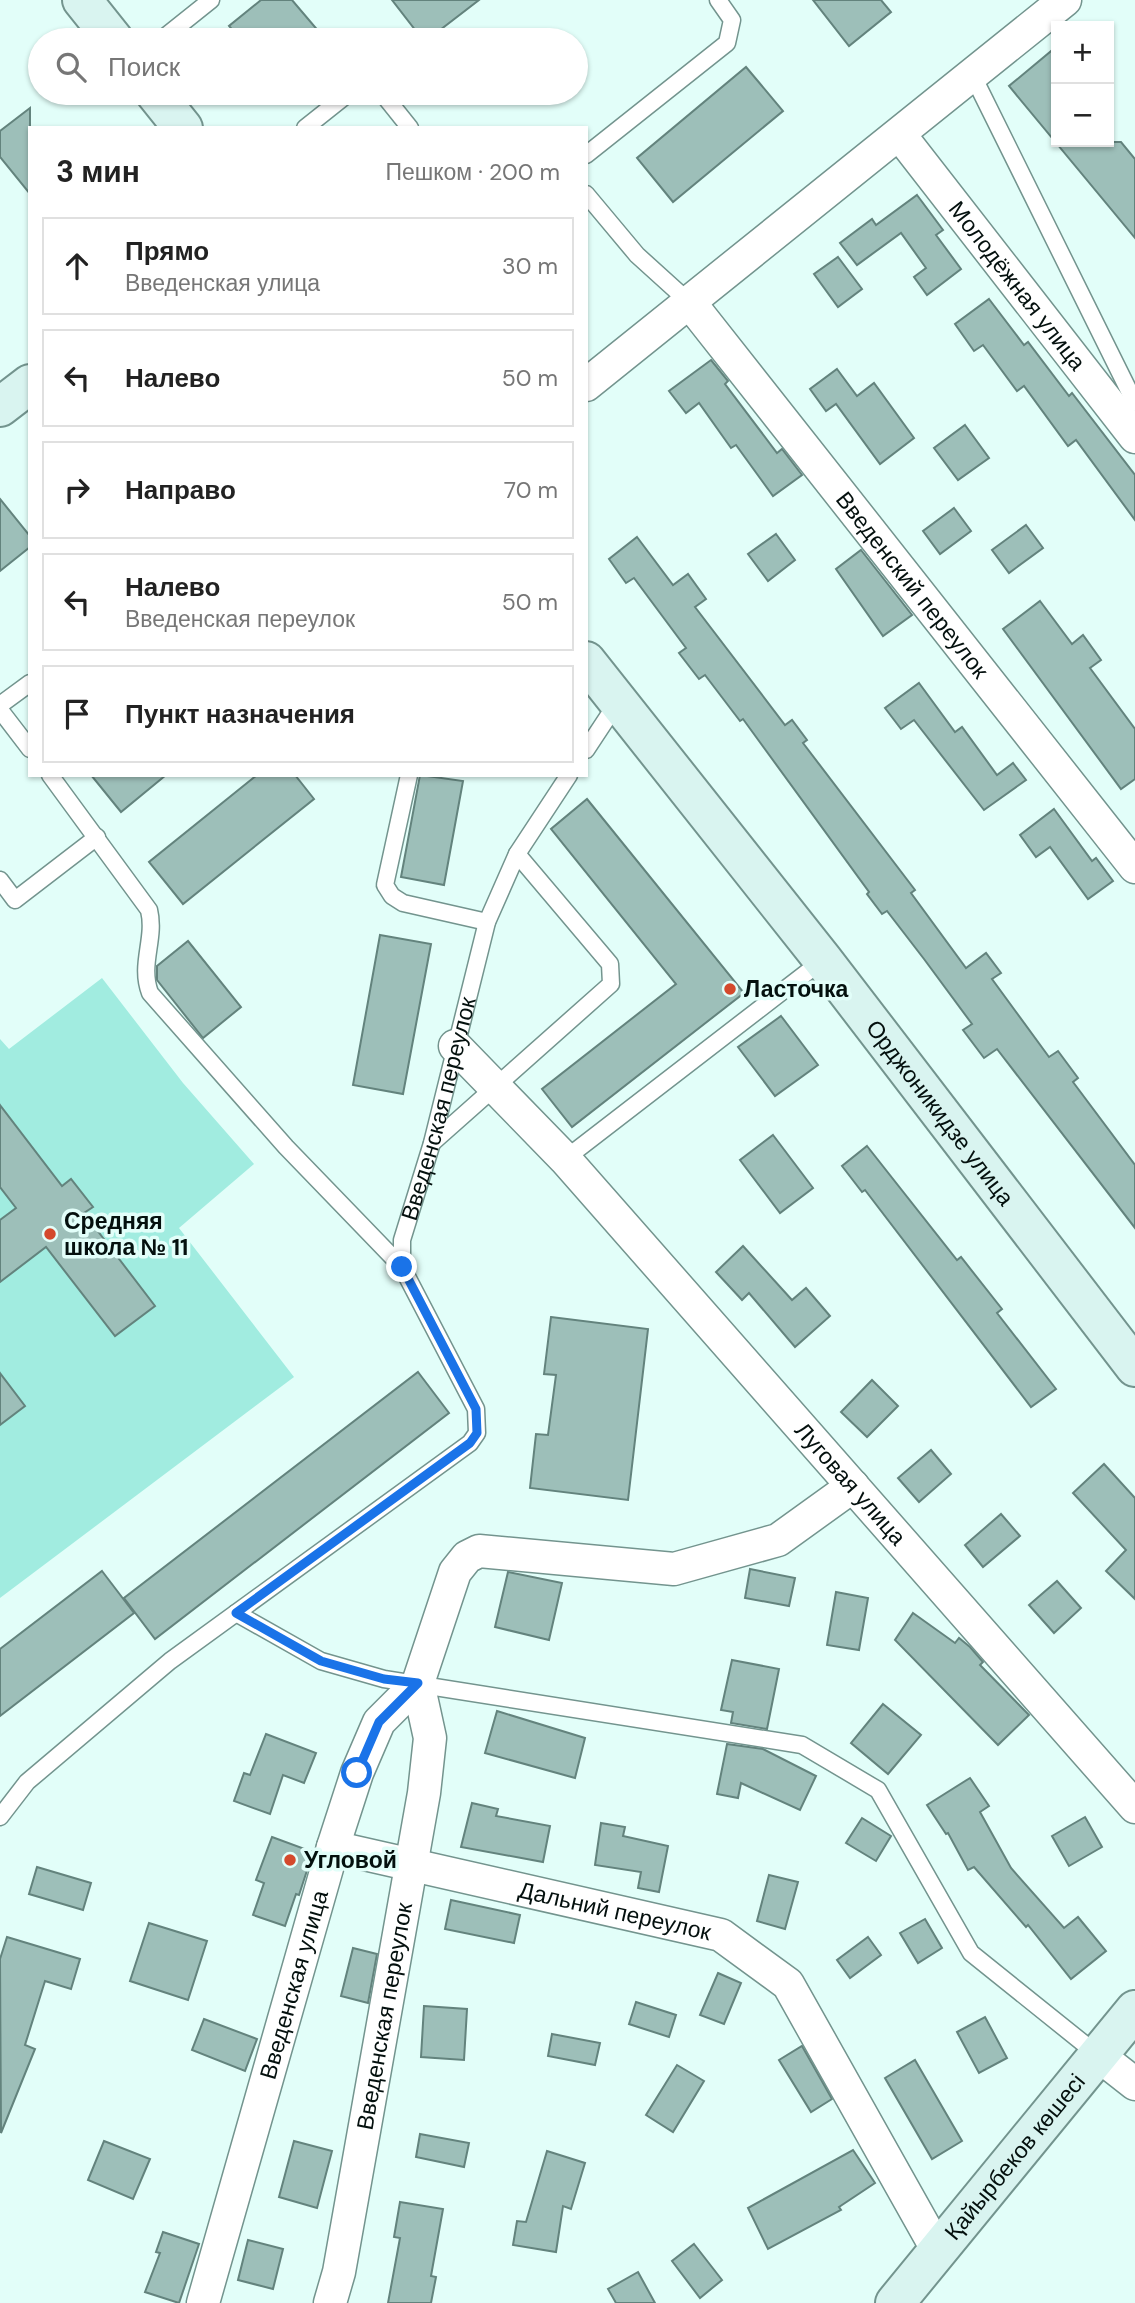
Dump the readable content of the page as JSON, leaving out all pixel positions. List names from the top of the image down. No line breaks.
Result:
{"streets":{"street":["Молодёжная улица","Введенский переулок","Введенская переулок","Орджоникидзе улица","Луговая улица","Дальний переулок","Введенская улица","Қайырбеков көшесі"]},"crossings":[["Введенская переулок","Луговая улица"],["Введенская переулок","Дальний переулок"],["Введенская переулок","Введенская улица"],["Дальний переулок","Введенская улица"],["Дальний переулок","Қайырбеков көшесі"]],"places":["Ласточка","Средняя школа № 11","Угловой"],"page":{"map_buttons":["+","−"],"search":"Поиск","heading":["3 мин","Пешком · 200 m"],"list":[["Прямо","Введенская улица","30 m"],["Налево","50 m"],["Направо","70 m"],["Налево","Введенская переулок","50 m"],"Пункт назначения"]}}
